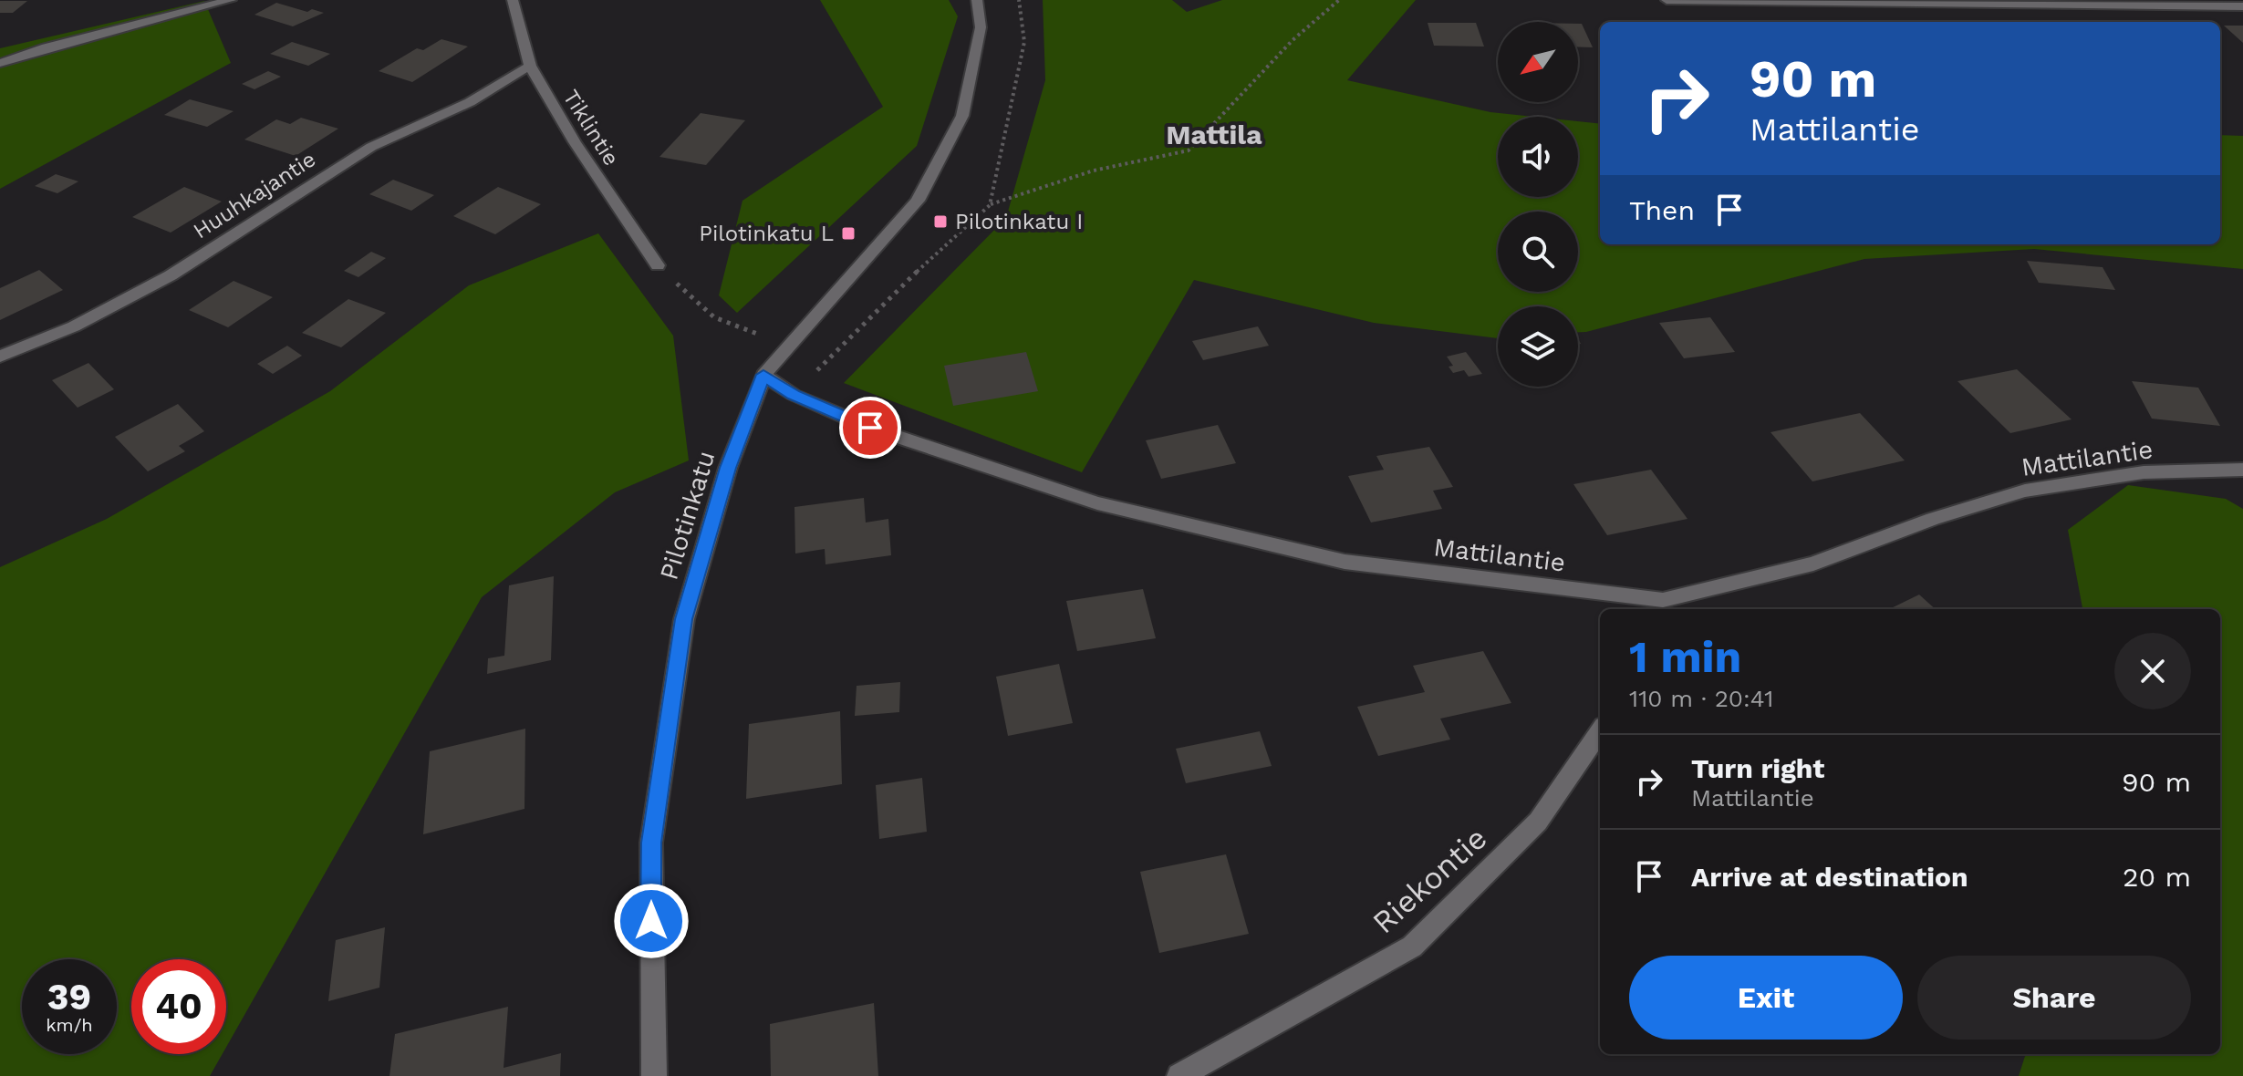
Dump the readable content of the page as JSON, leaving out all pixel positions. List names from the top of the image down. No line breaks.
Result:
{"streets":{"street":["Tiklintie","Huuhkajantie","Mattilantie","Pilotinkatu","Riekontie"]},"crossings":[["Tiklintie","Huuhkajantie"],["Mattilantie","Pilotinkatu"]],"districts":["Mattila"],"places":{"transit":["Pilotinkatu I","Pilotinkatu L"]},"north":"bottom left","page":{"turn":["90 m","Mattilantie"],"then":"Then","heading":["1 min","110 m · 20:41"],"list":[{"name":"Turn right","note":"Mattilantie","value":"90 m"},{"name":"Arrive at destination","value":"20 m"}],"buttons":["Exit","Share"],"speed":"39 km/h","limit":"40"}}
